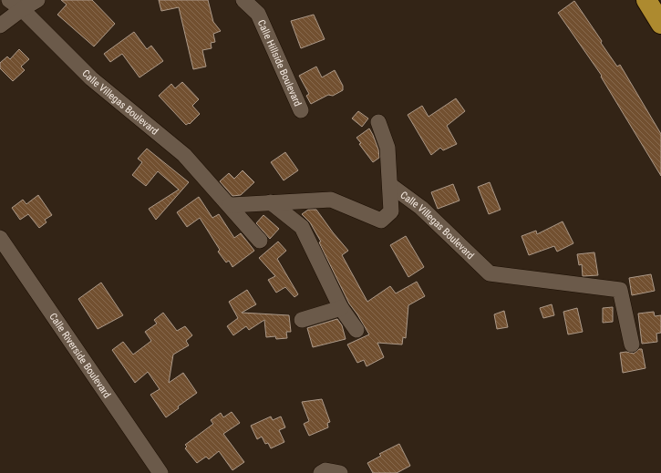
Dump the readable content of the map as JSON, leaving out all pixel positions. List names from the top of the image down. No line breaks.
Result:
{"streets":{"street":["Calle Hillside Boulevard","Calle Villegas Boulevard","Calle Riverside Boulevard"]}}
